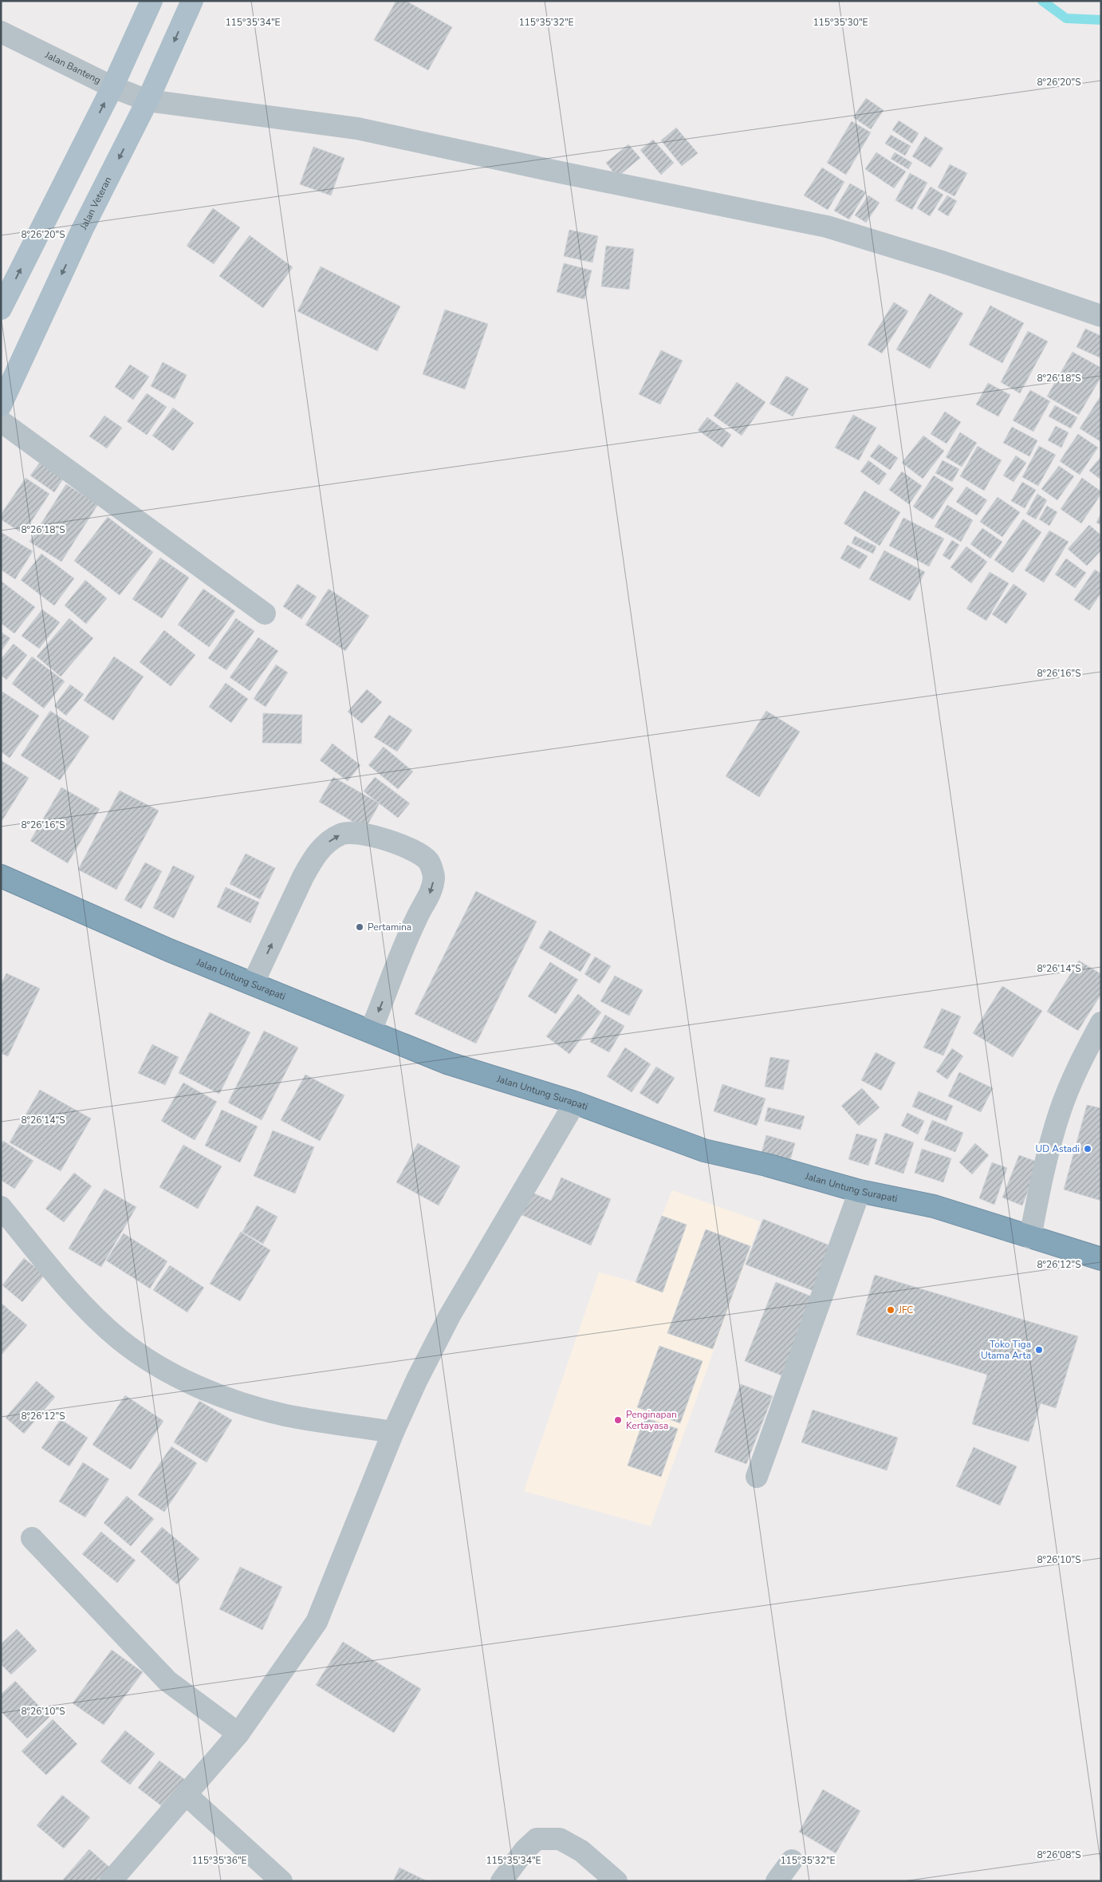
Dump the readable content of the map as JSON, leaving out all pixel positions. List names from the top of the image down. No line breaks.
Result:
{"streets":{"highway":["Jalan Untung Surapati"],"main road":["Jalan Veteran"],"street":["Jalan Banteng"]},"crossings":[["Jalan Banteng","Jalan Veteran"]],"places":["Pertamina","UD Astadi","JFC","Toko Tiga Utama Arta","Penginapan Kertayasa"],"coordinates":["115°35'34\"E","115°35'32\"E","115°35'30\"E","8°26'20\"S","8°26'18\"S","8°26'16\"S","8°26'14\"S","8°26'12\"S","8°26'10\"S","8°26'08\"S","115°35'36\"E"]}
